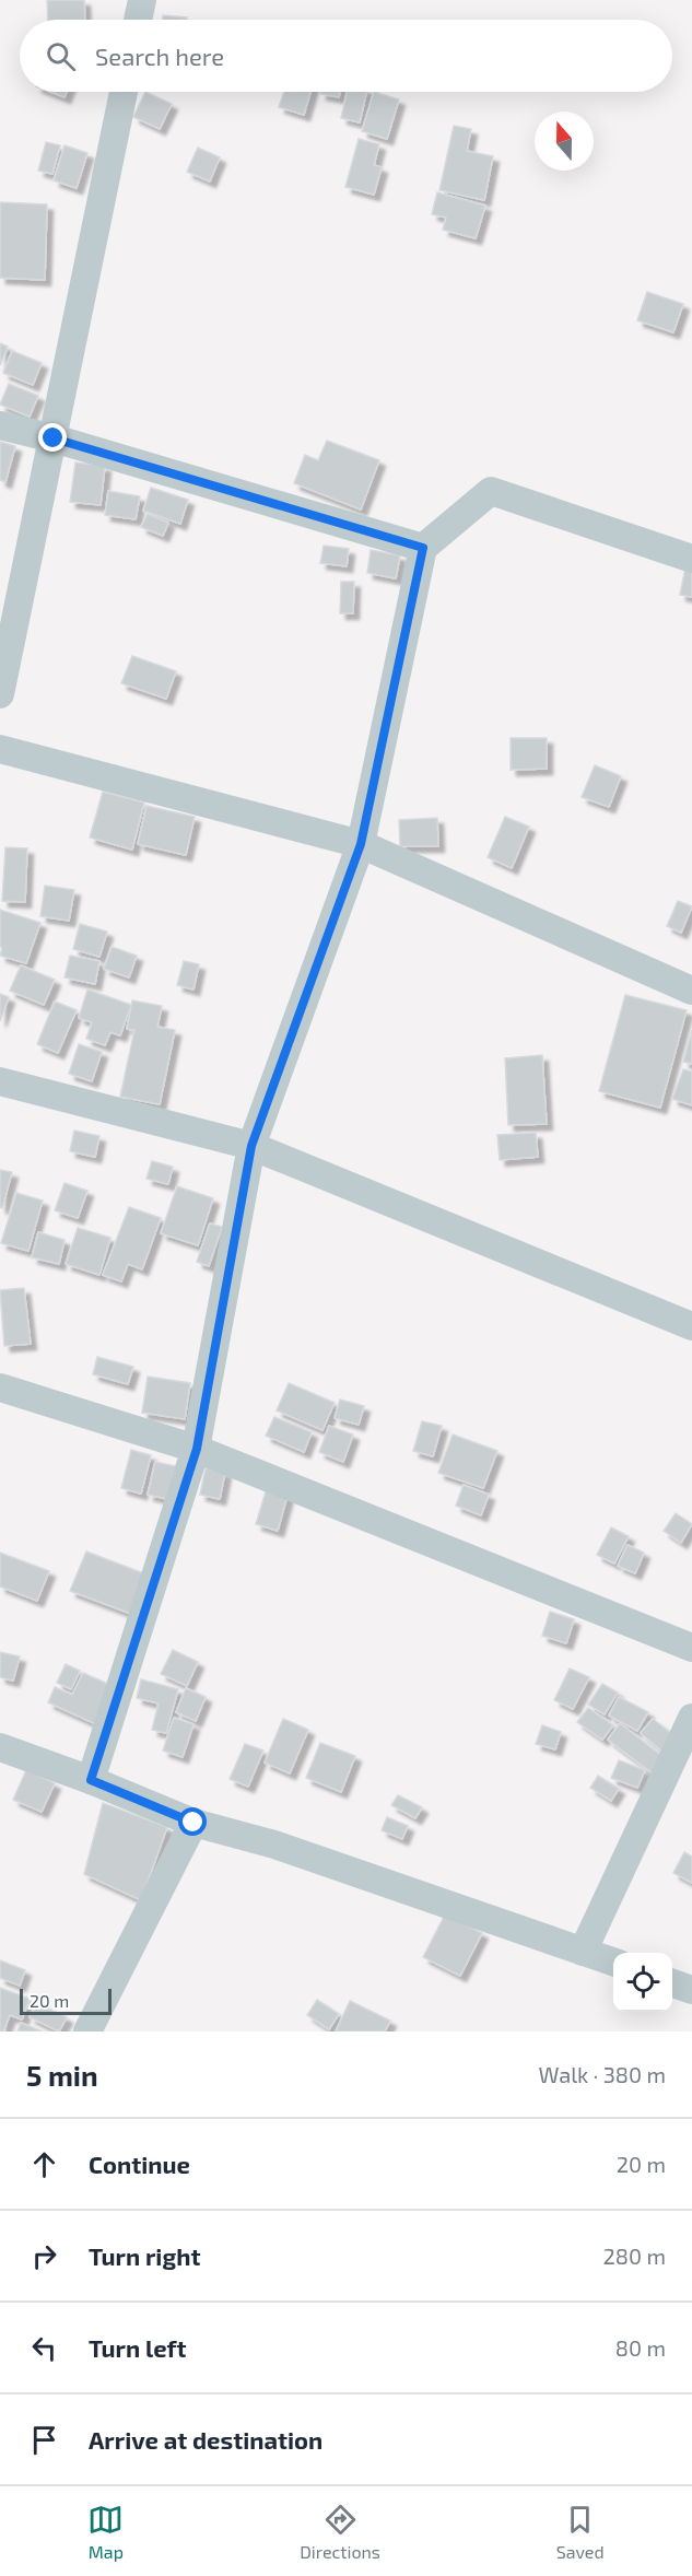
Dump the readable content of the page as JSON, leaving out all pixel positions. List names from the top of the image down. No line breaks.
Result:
{"scale_bar":"20 m","north":"top","page":{"search":"Search here","scale":"20 m","heading":["5 min","Walk · 380 m"],"list":[["Continue","20 m"],["Turn right","280 m"],["Turn left","80 m"],"Arrive at destination"],"nav":["Map","Directions","Saved"]}}
